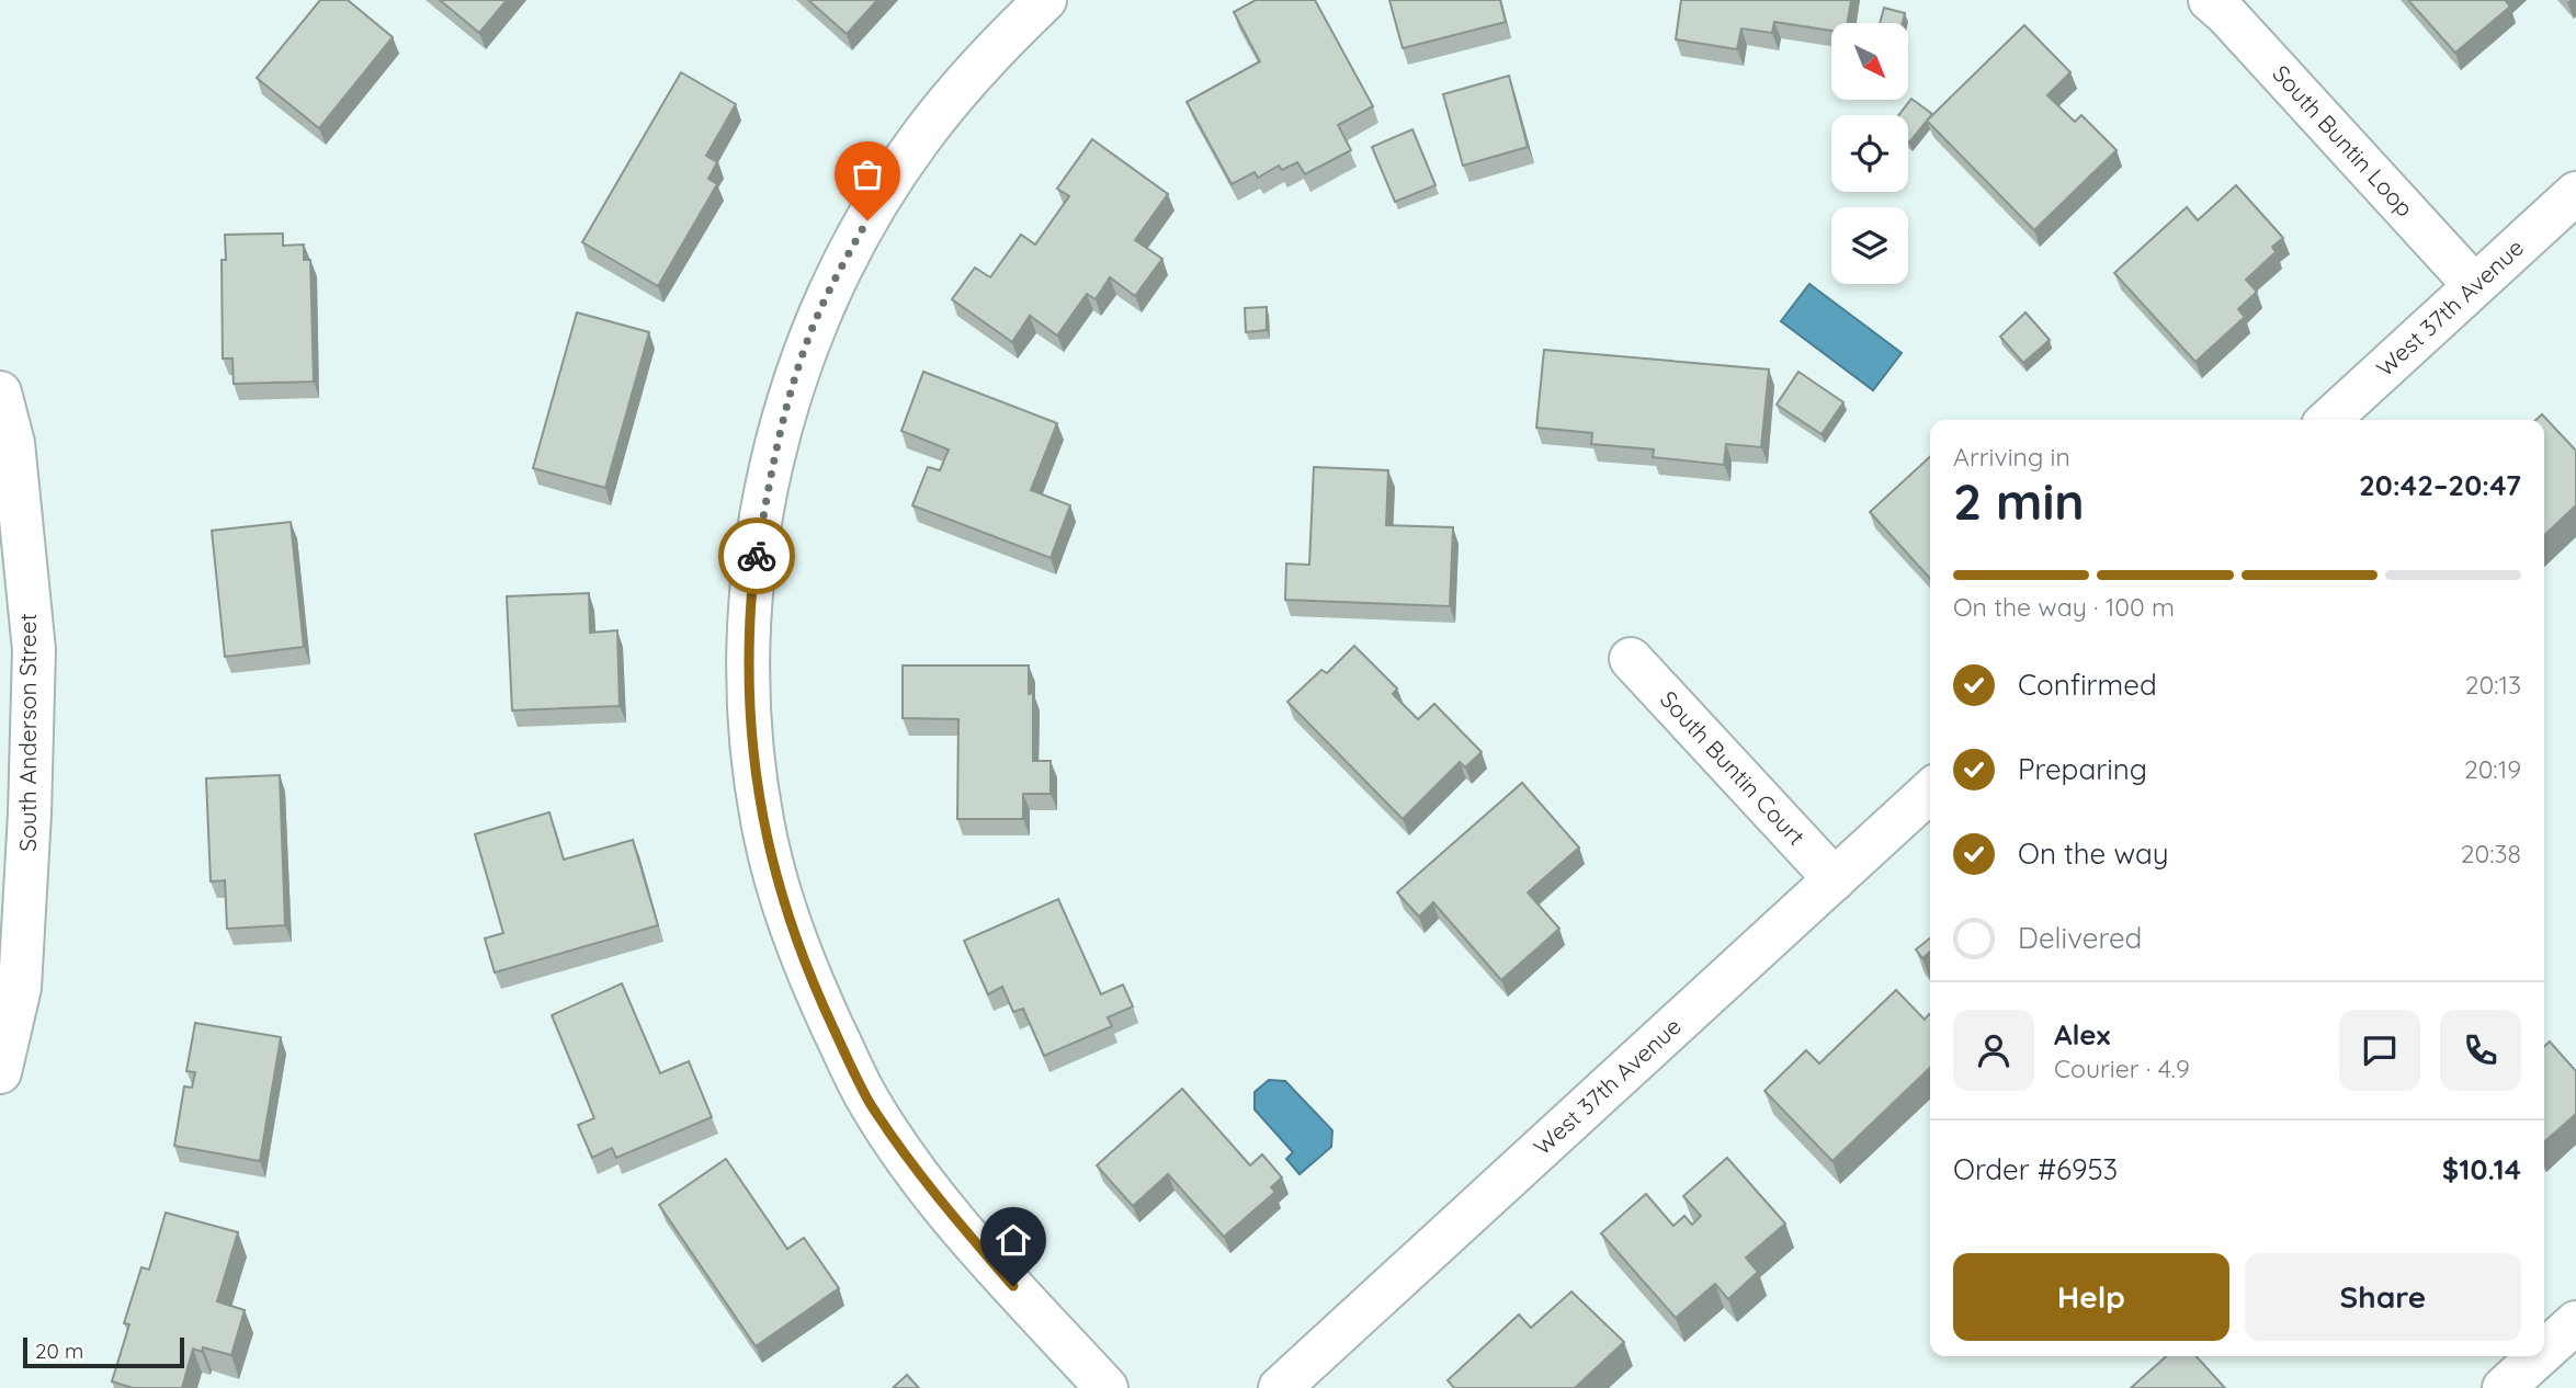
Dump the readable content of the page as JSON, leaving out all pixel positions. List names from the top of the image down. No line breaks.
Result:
{"streets":{"street":["South Buntin Loop","West 37th Avenue","South Anderson Street","South Buntin Court"]},"crossings":[["South Buntin Loop","West 37th Avenue"],["West 37th Avenue","South Buntin Court"]],"scale_bar":"20 m","north":"bottom right","page":{"heading":["2 min","Arriving in","20:42–20:47"],"panel":["Alex","Courier · 4.9","Order #6953","$10.14"],"bar":"On the way · 100 m","list":[["Confirmed","20:13"],["Preparing","20:19"],["On the way","20:38"],"Delivered"],"buttons":["Help","Share"],"scale":"20 m"}}
